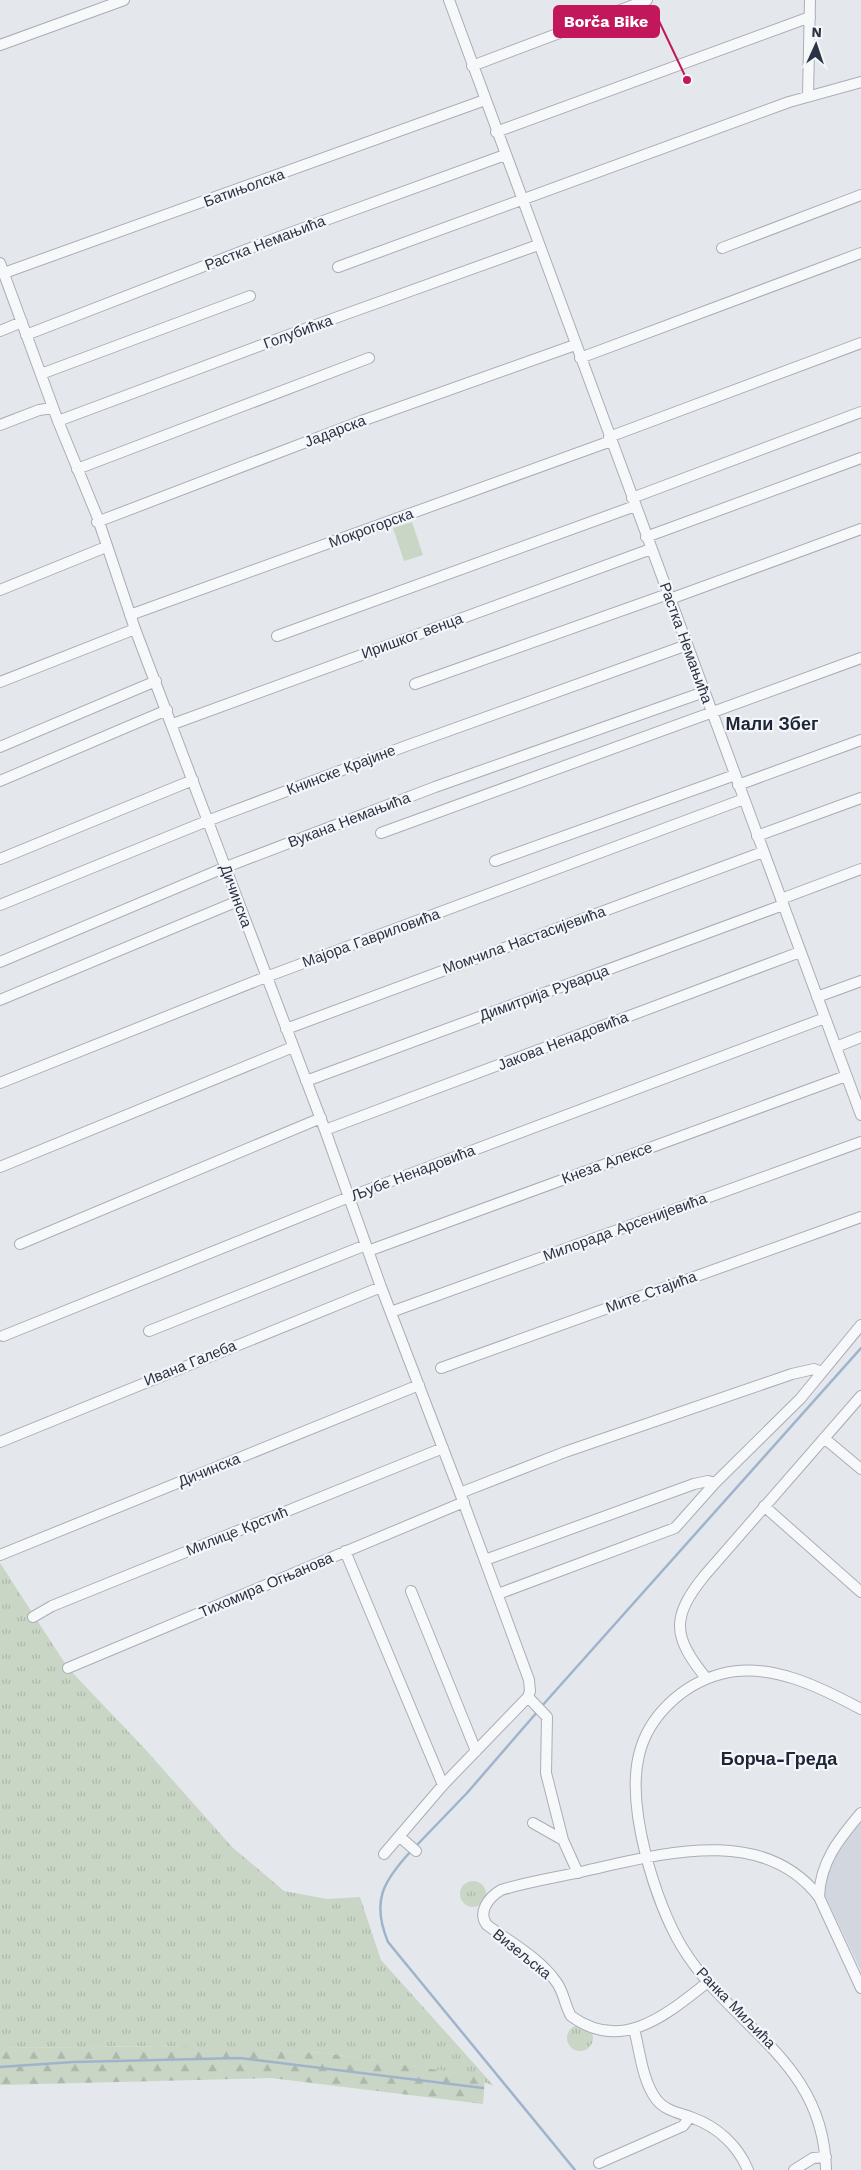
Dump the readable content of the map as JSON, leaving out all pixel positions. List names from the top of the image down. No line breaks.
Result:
{"streets":{"street":["Батињолска","Растка Немањића","Голубићка","Јадарска","Мокрогорска","Иришког венца","Книнске Крајине","Вукана Немањића","Дичинска","Мајора Гавриловића","Момчила Настасијевића","Димитрија Руварца","Јакова Ненадовића","Кнеза Алексе","Љубе Ненадовића","Милорада Арсенијевића","Мите Стајића","Ивана Галеба","Милице Крстић","Тихомира Огњанова","Визељска","Ранка Миљића"]},"crossings":[["Батињолска","Растка Немањића"],["Батињолска","Дичинска"],["Растка Немањића","Голубићка"],["Растка Немањића","Јадарска"],["Растка Немањића","Мокрогорска"],["Растка Немањића","Иришког венца"],["Растка Немањића","Книнске Крајине"],["Растка Немањића","Вукана Немањића"],["Растка Немањића","Дичинска"],["Растка Немањића","Мајора Гавриловића"],["Растка Немањића","Момчила Настасијевића"],["Растка Немањића","Димитрија Руварца"],["Растка Немањића","Јакова Ненадовића"],["Растка Немањића","Кнеза Алексе"],["Растка Немањића","Љубе Ненадовића"],["Голубићка","Дичинска"],["Јадарска","Дичинска"],["Мокрогорска","Дичинска"],["Иришког венца","Дичинска"],["Книнске Крајине","Дичинска"],["Вукана Немањића","Дичинска"],["Дичинска","Мајора Гавриловића"],["Дичинска","Момчила Настасијевића"],["Дичинска","Димитрија Руварца"],["Дичинска","Јакова Ненадовића"],["Дичинска","Кнеза Алексе"],["Дичинска","Љубе Ненадовића"],["Дичинска","Милорада Арсенијевића"],["Дичинска","Ивана Галеба"],["Дичинска","Милице Крстић"],["Дичинска","Тихомира Огњанова"],["Визељска","Ранка Миљића"]],"districts":["Мали Збег","Борча-Греда"],"places":["Borča Bike"],"north":"top"}
